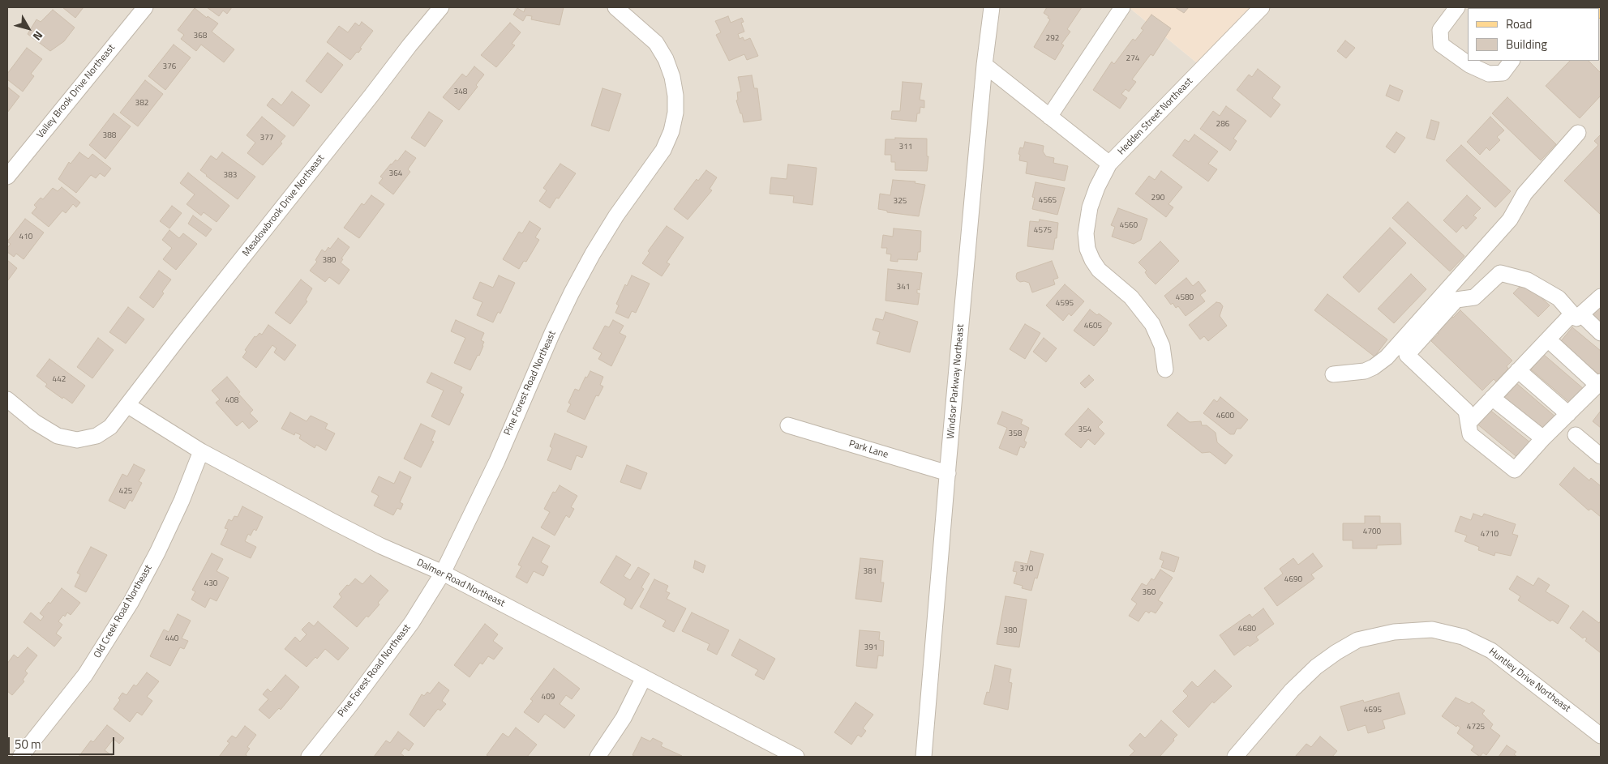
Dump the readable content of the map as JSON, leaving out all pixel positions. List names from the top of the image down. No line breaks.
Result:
{"streets":{"street":["Valley Brook Drive Northeast","Hedden Street Northeast","Meadowbrook Drive Northeast","Windsor Parkway Northeast","Pine Forest Road Northeast","Park Lane","Dalmer Road Northeast","Old Creek Road Northeast","Huntley Drive Northeast"]},"crossings":[["Hedden Street Northeast","Windsor Parkway Northeast"],["Meadowbrook Drive Northeast","Dalmer Road Northeast"],["Windsor Parkway Northeast","Park Lane"],["Pine Forest Road Northeast","Dalmer Road Northeast"],["Dalmer Road Northeast","Old Creek Road Northeast"]],"house_numbers":["368","292","274","376","348","382","286","388","377","311","364","383","290","4565","325","4560","4575","410","380","341","4580","4595","4605","442","408","4600","354","358","425","4700","4710","370","381","4690","430","360","4680","380","440","391","409","4695","4725"],"legend":["Road","Building"],"scale_bar":"50 m","north":"bottom right"}
